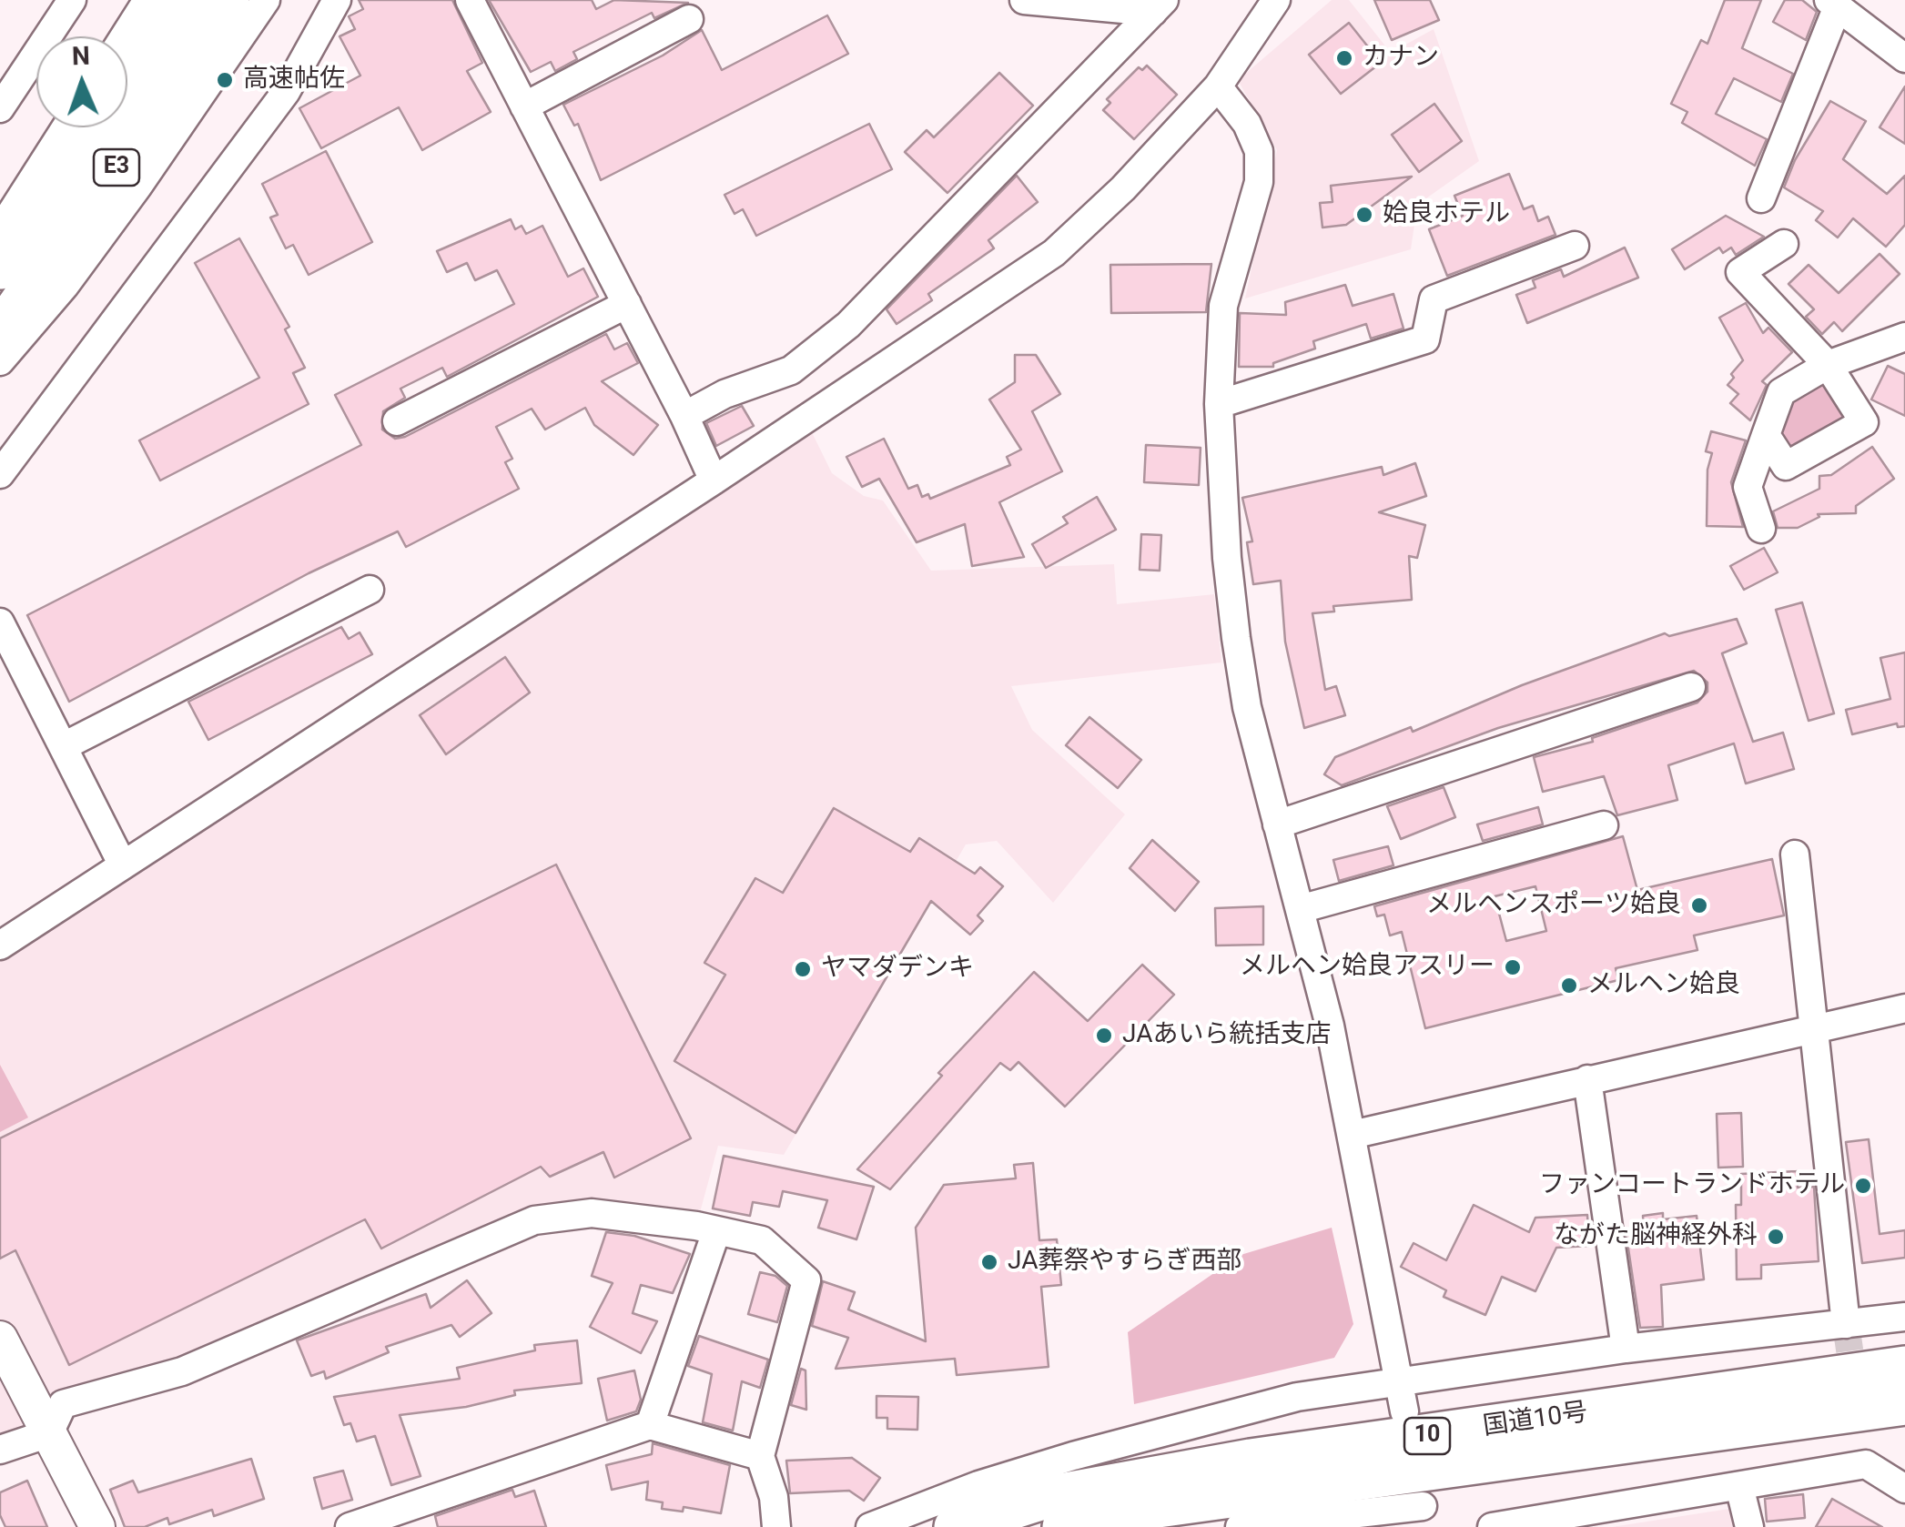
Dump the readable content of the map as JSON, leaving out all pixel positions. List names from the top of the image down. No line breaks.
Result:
{"streets":{"highway":["E3","国道10号","10"]},"places":["カナン","高速帖佐","姶良ホテル","メルヘンスポーツ姶良","メルヘン姶良アスリー","ヤマダデンキ","メルヘン姶良","JAあいら統括支店","ファンコートランドホテル","ながた脳神経外科","JA葬祭やすらぎ西部"],"north":"top"}
